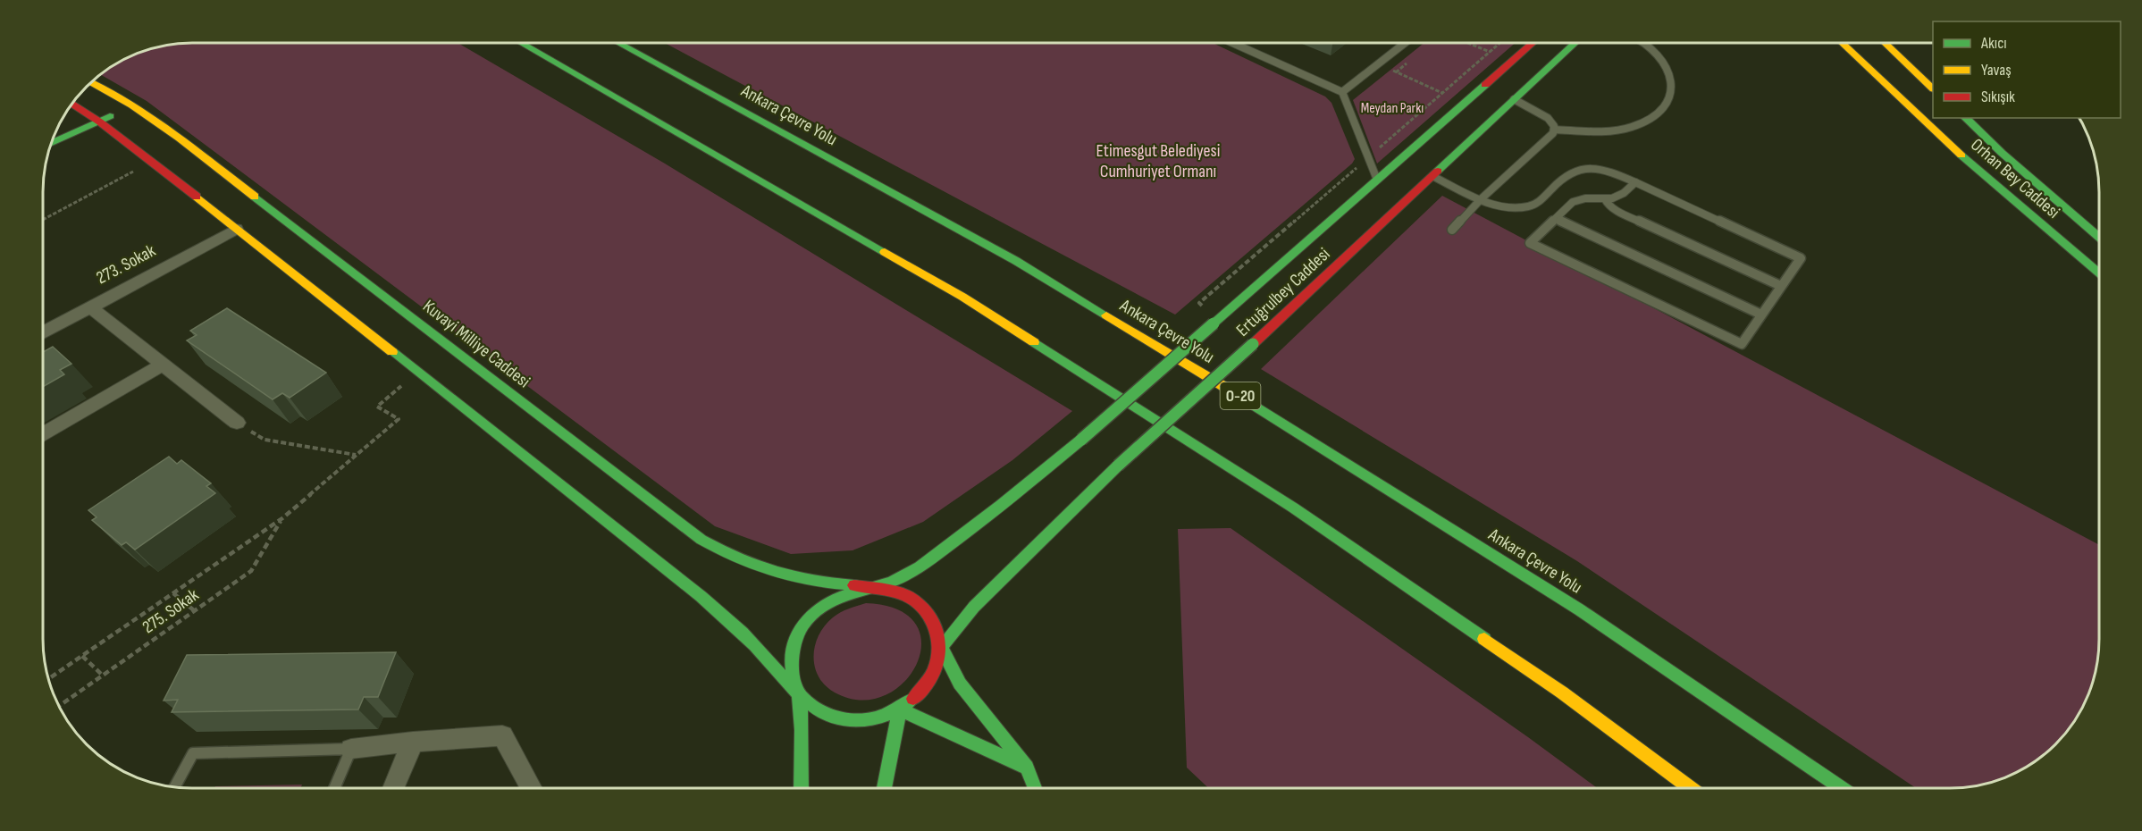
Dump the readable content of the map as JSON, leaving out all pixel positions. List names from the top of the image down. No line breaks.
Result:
{"streets":{"main road":["Ankara Çevre Yolu","Orhan Bey Caddesi","Ertuğrulbey Caddesi","Kuvayi Milliye Caddesi","O-20"],"street":["273. Sokak"],"path":["275. Sokak"]},"crossings":[["Ertuğrulbey Caddesi","Kuvayi Milliye Caddesi"]],"parks":["Meydan Parkı","Etimesgut Belediyesi Cumhuriyet Ormanı"],"legend":["Akıcı","Yavaş","Sıkışık"]}
